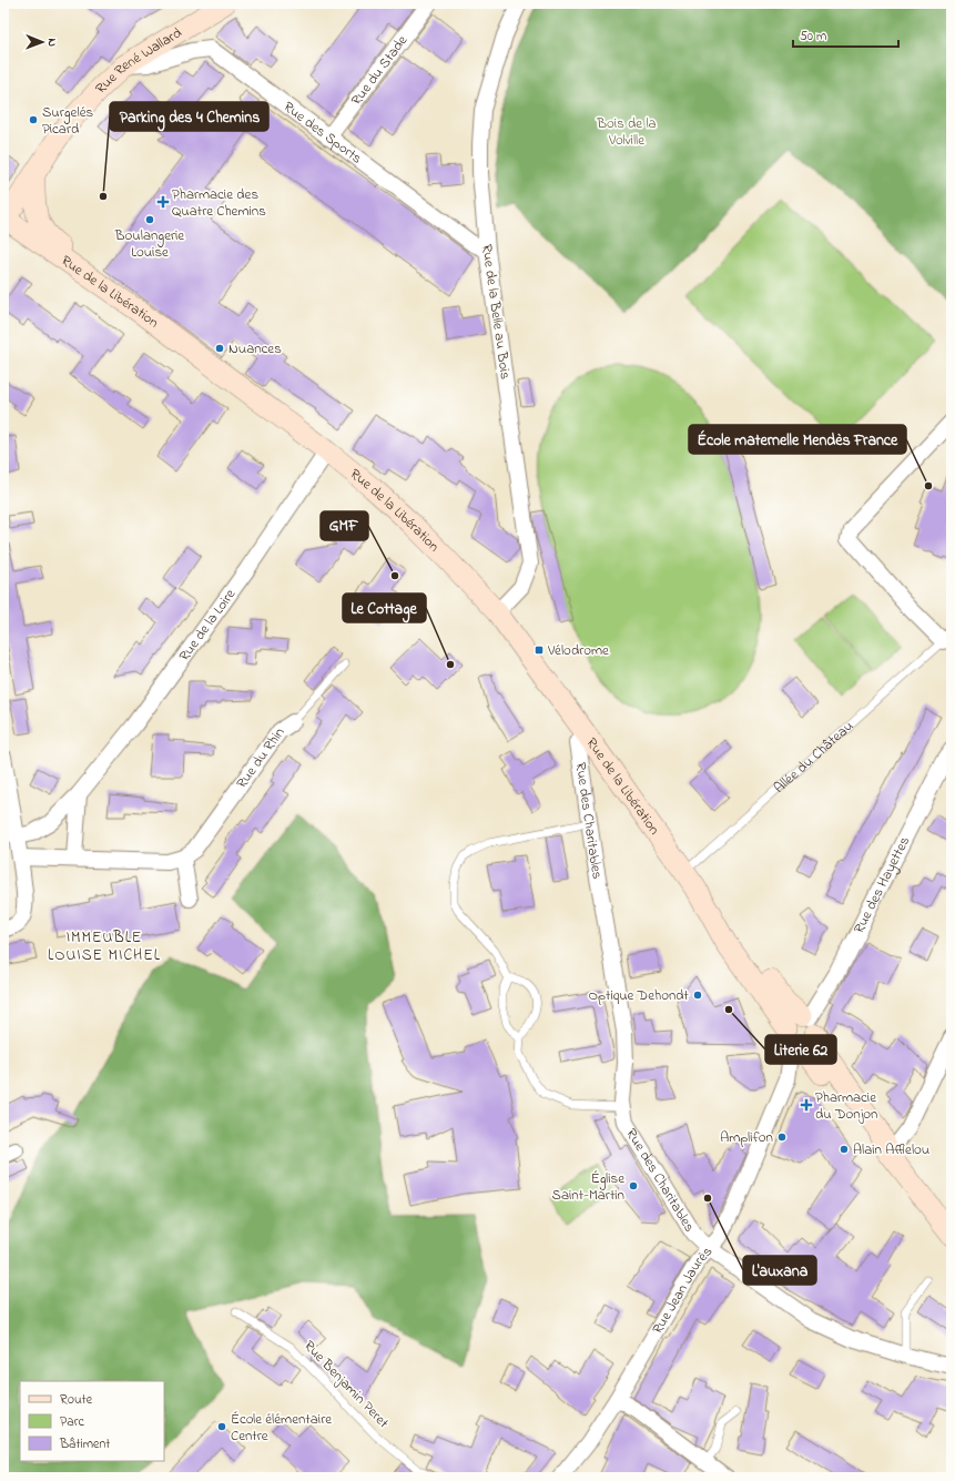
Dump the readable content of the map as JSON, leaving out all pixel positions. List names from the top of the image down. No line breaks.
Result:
{"streets":{"main road":["Rue René Wallard","Rue de la Libération"],"street":["Rue du Stade","Rue des Sports","Rue de la Belle au Bois","Rue de la Loire","Rue du Rhin","Rue des Charitables","Rue des Hayettes","Rue Jean Jaurès"],"lane":["Allée du Château","Rue Benjamin Peret"]},"crossings":[["Rue René Wallard","Rue des Sports"],["Rue René Wallard","Rue de la Libération"],["Rue du Stade","Rue des Sports"],["Rue des Sports","Rue de la Belle au Bois"],["Rue de la Libération","Rue de la Belle au Bois"],["Rue de la Libération","Rue de la Loire"],["Rue de la Libération","Allée du Château"],["Rue de la Libération","Rue des Charitables"],["Rue de la Libération","Rue des Hayettes"],["Rue de la Libération","Rue Jean Jaurès"],["Rue des Charitables","Rue Jean Jaurès"],["Rue des Hayettes","Rue Jean Jaurès"]],"districts":["IMMEUBLE LOUISE MICHEL"],"parks":["Bois de la Volville"],"places":{"other":["Surgelés Picard","Parking des 4 Chemins","Boulangerie Louise","Nuances","École maternelle Mendès France","GMF","Le Cottage","Optique Dehondt","Literie 62","Amplifon","Alain Afflelou","Église Saint-Martin","L'auxana","École élémentaire Centre"],"health":["Pharmacie des Quatre Chemins","Pharmacie du Donjon"],"transit":["Vélodrome"]},"legend":["Route","Parc","Bâtiment"],"scale_bar":"50 m","north":"right"}
